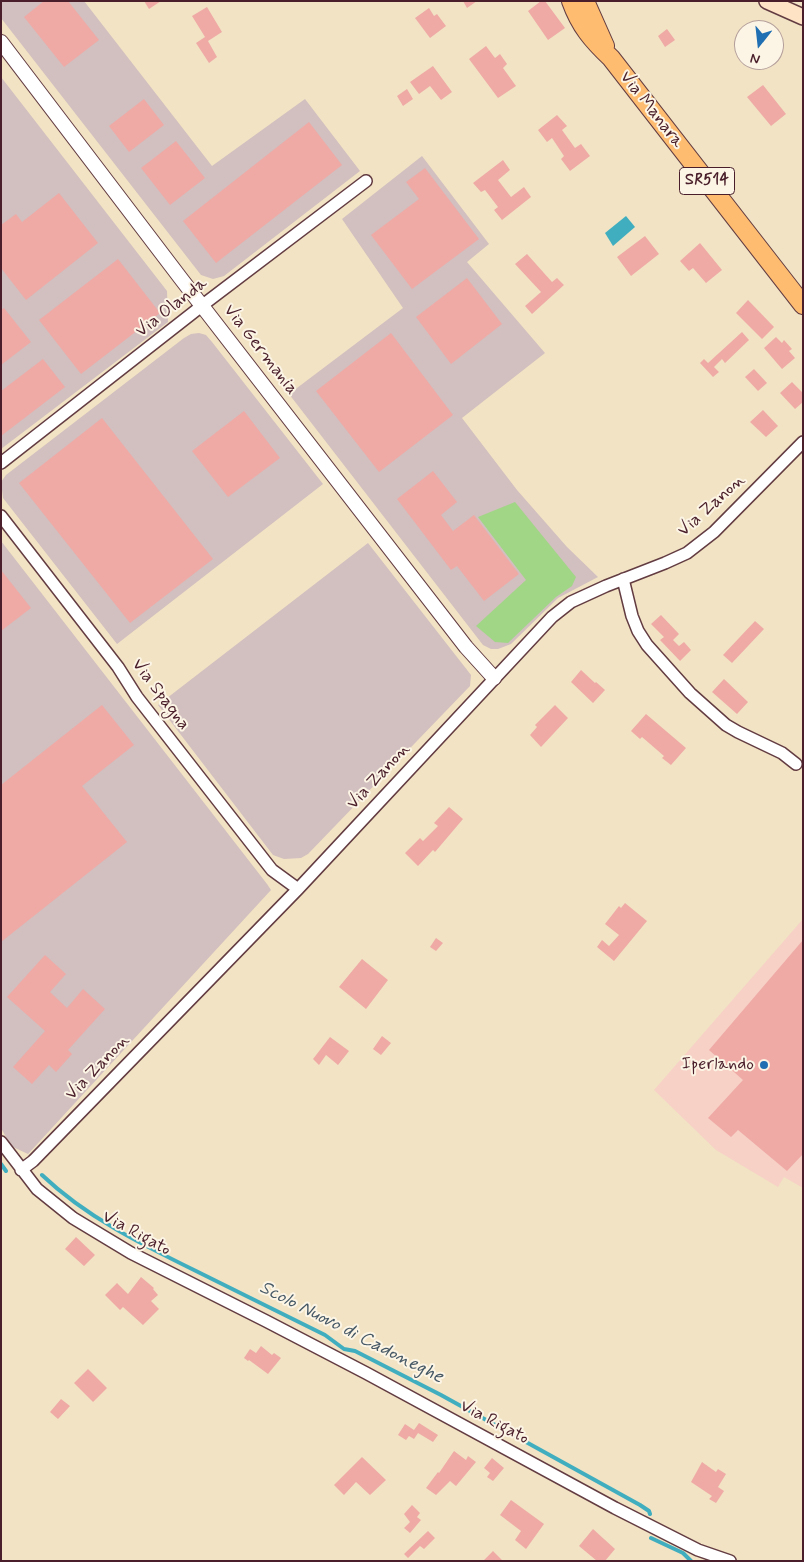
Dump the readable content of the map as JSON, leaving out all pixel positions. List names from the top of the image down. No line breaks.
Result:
{"streets":{"main road":["Via Manara","SR514"],"street":["Via Olanda","Via Germania","Via Zanon","Via Spagna","Via Rigato"]},"crossings":[["Via Olanda","Via Germania"],["Via Germania","Via Zanon"],["Via Zanon","Via Spagna"],["Via Zanon","Via Rigato"]],"water":["Scolo Nuovo di Cadoneghe"],"places":["Iperlando"],"north":"bottom"}
